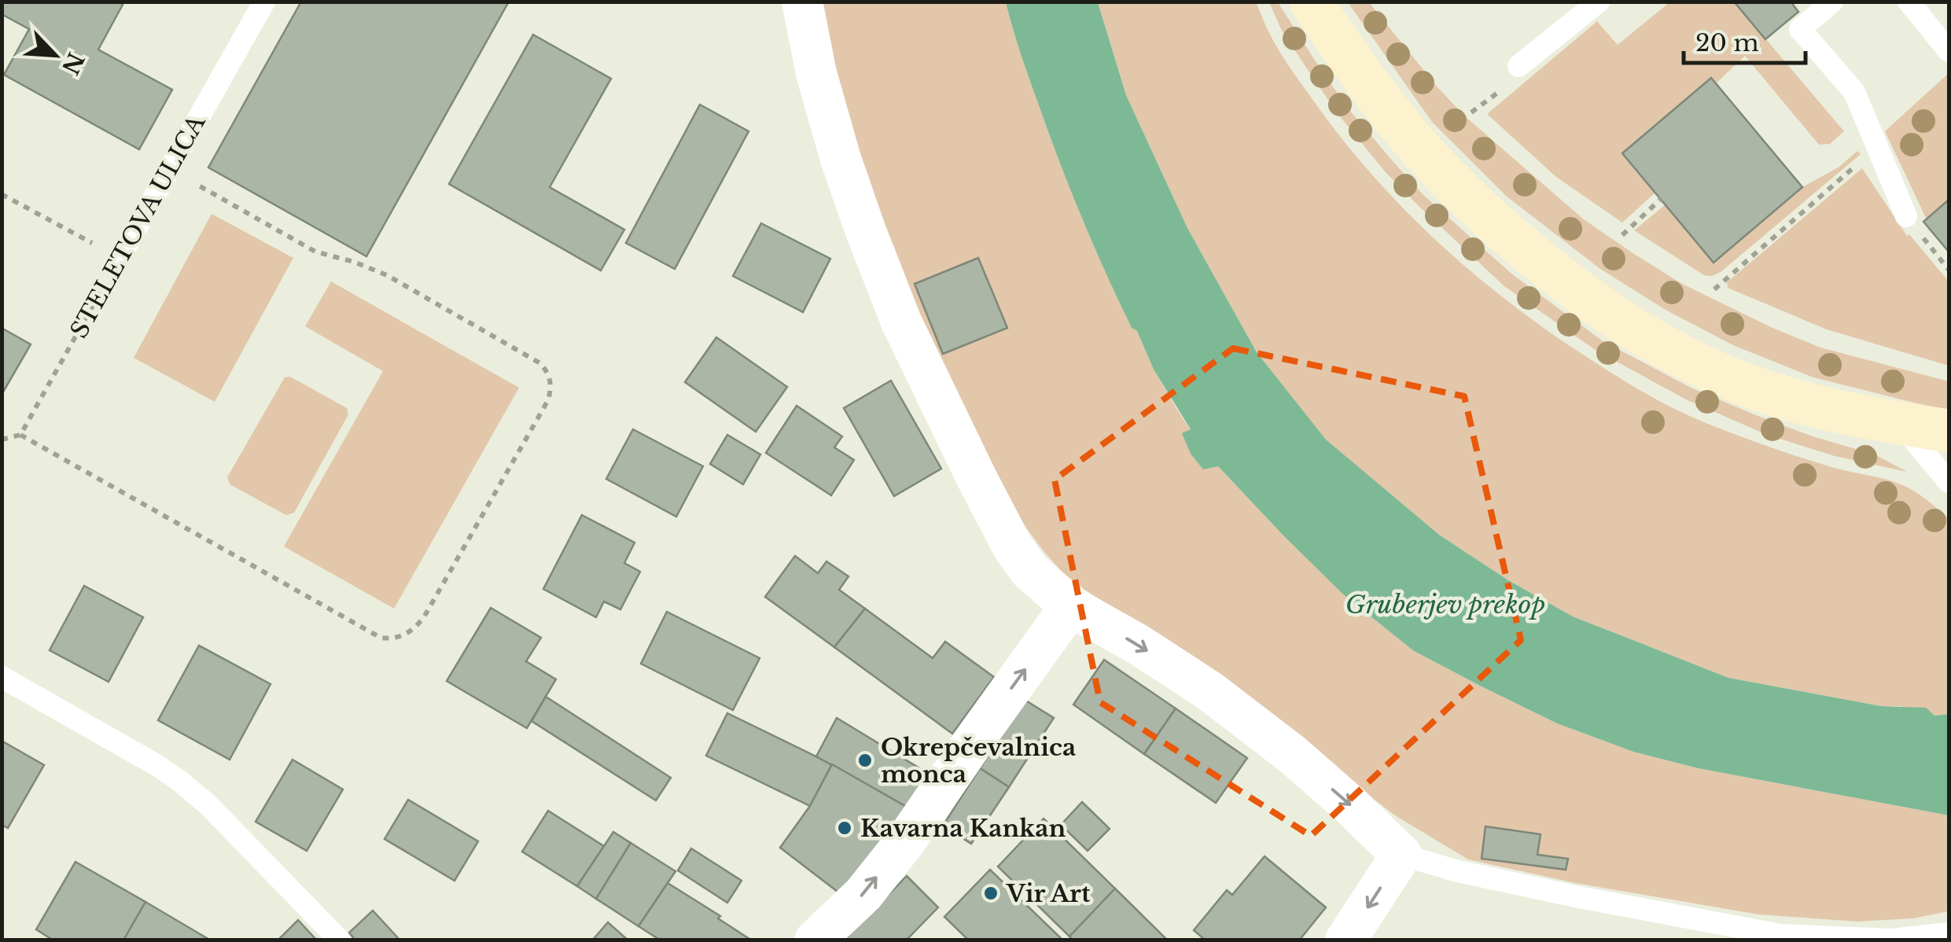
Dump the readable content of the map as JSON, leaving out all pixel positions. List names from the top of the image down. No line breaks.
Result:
{"streets":{"lane":["STELETOVA ULICA"]},"water":["Gruberjev prekop"],"places":["Okrepčevalnica monca","Kavarna Kankan","Vir Art"],"scale_bar":"20 m","north":"bottom right"}
